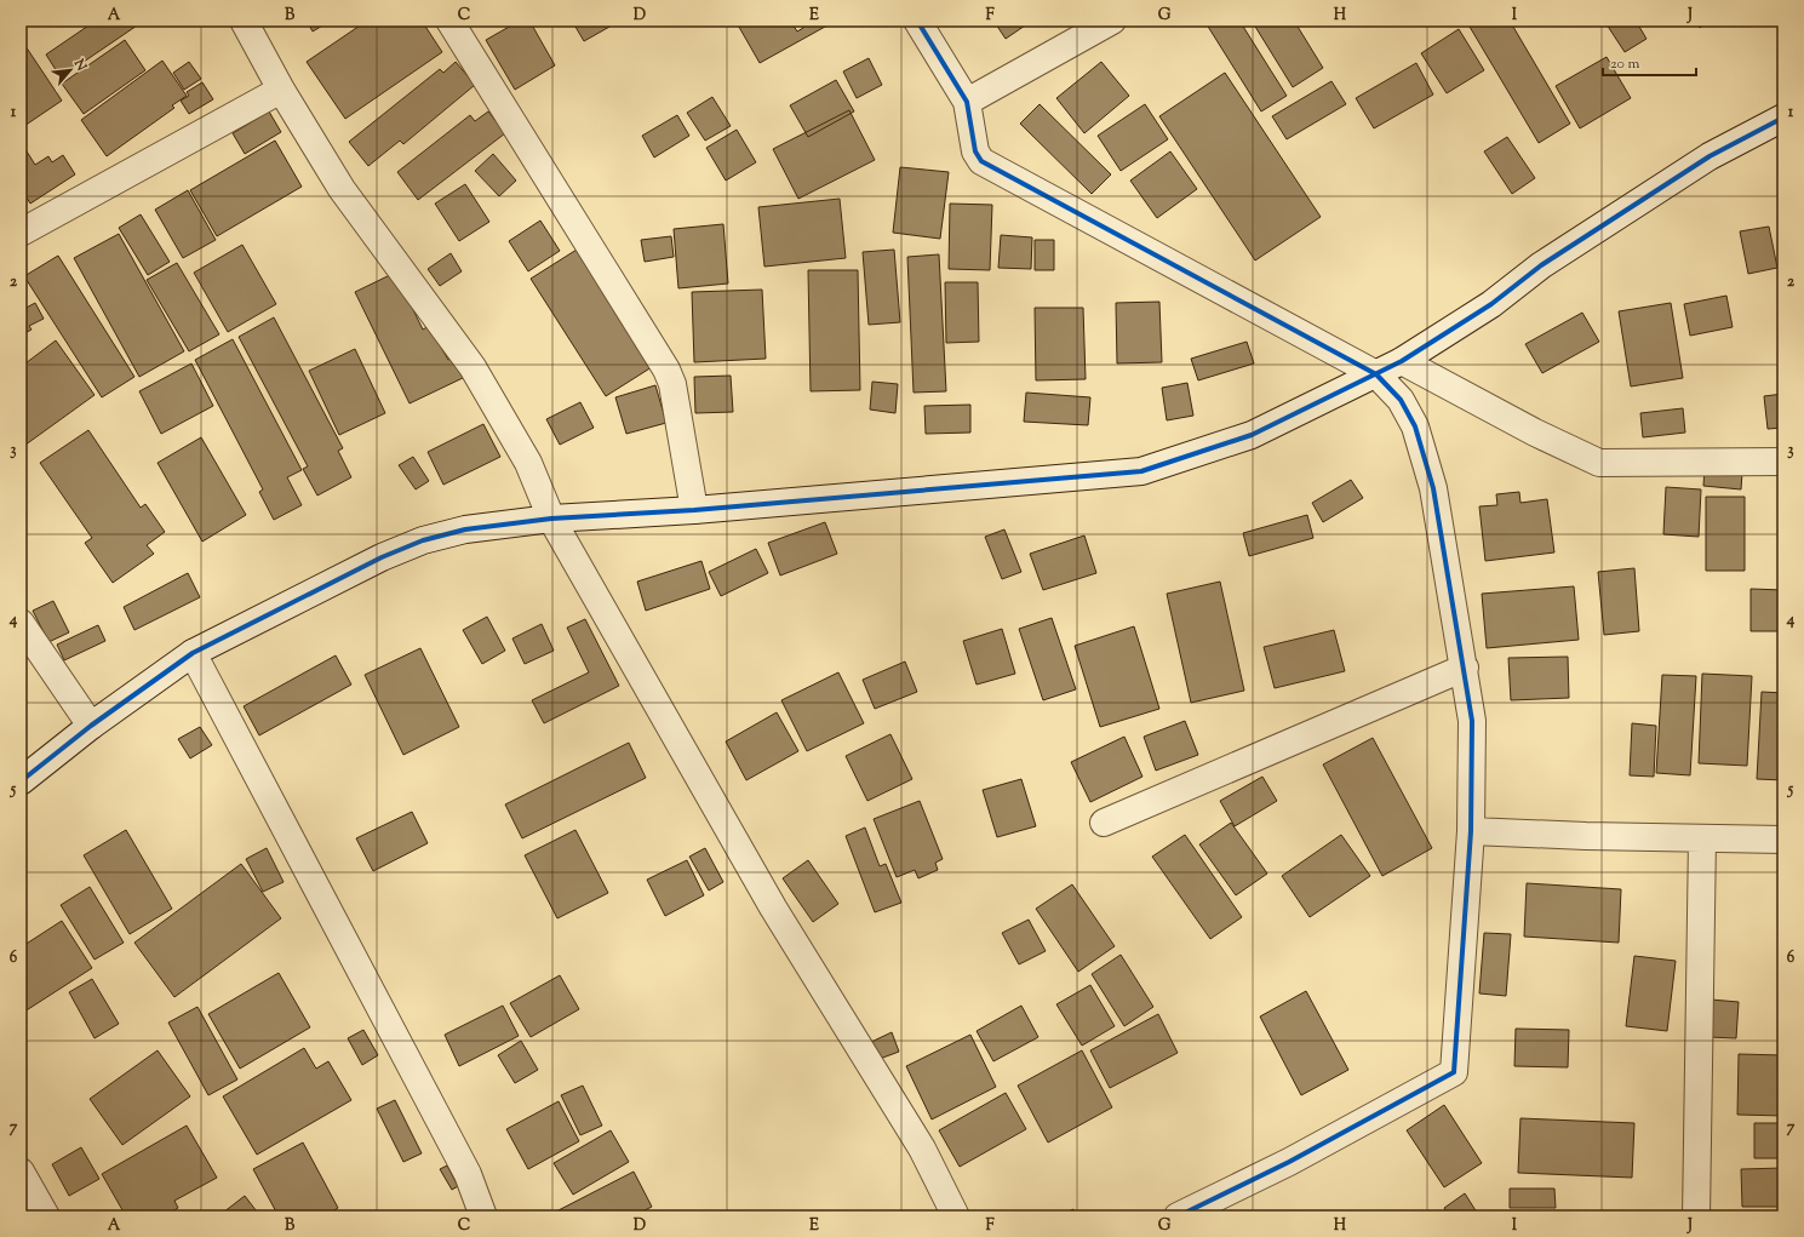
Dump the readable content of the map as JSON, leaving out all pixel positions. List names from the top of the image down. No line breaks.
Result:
{"scale_bar":"20 m","north":"top right","grid":{"columns":["A","B","C","D","E","F","G","H","I","J"],"rows":["1","2","3","4","5","6","7"]}}
